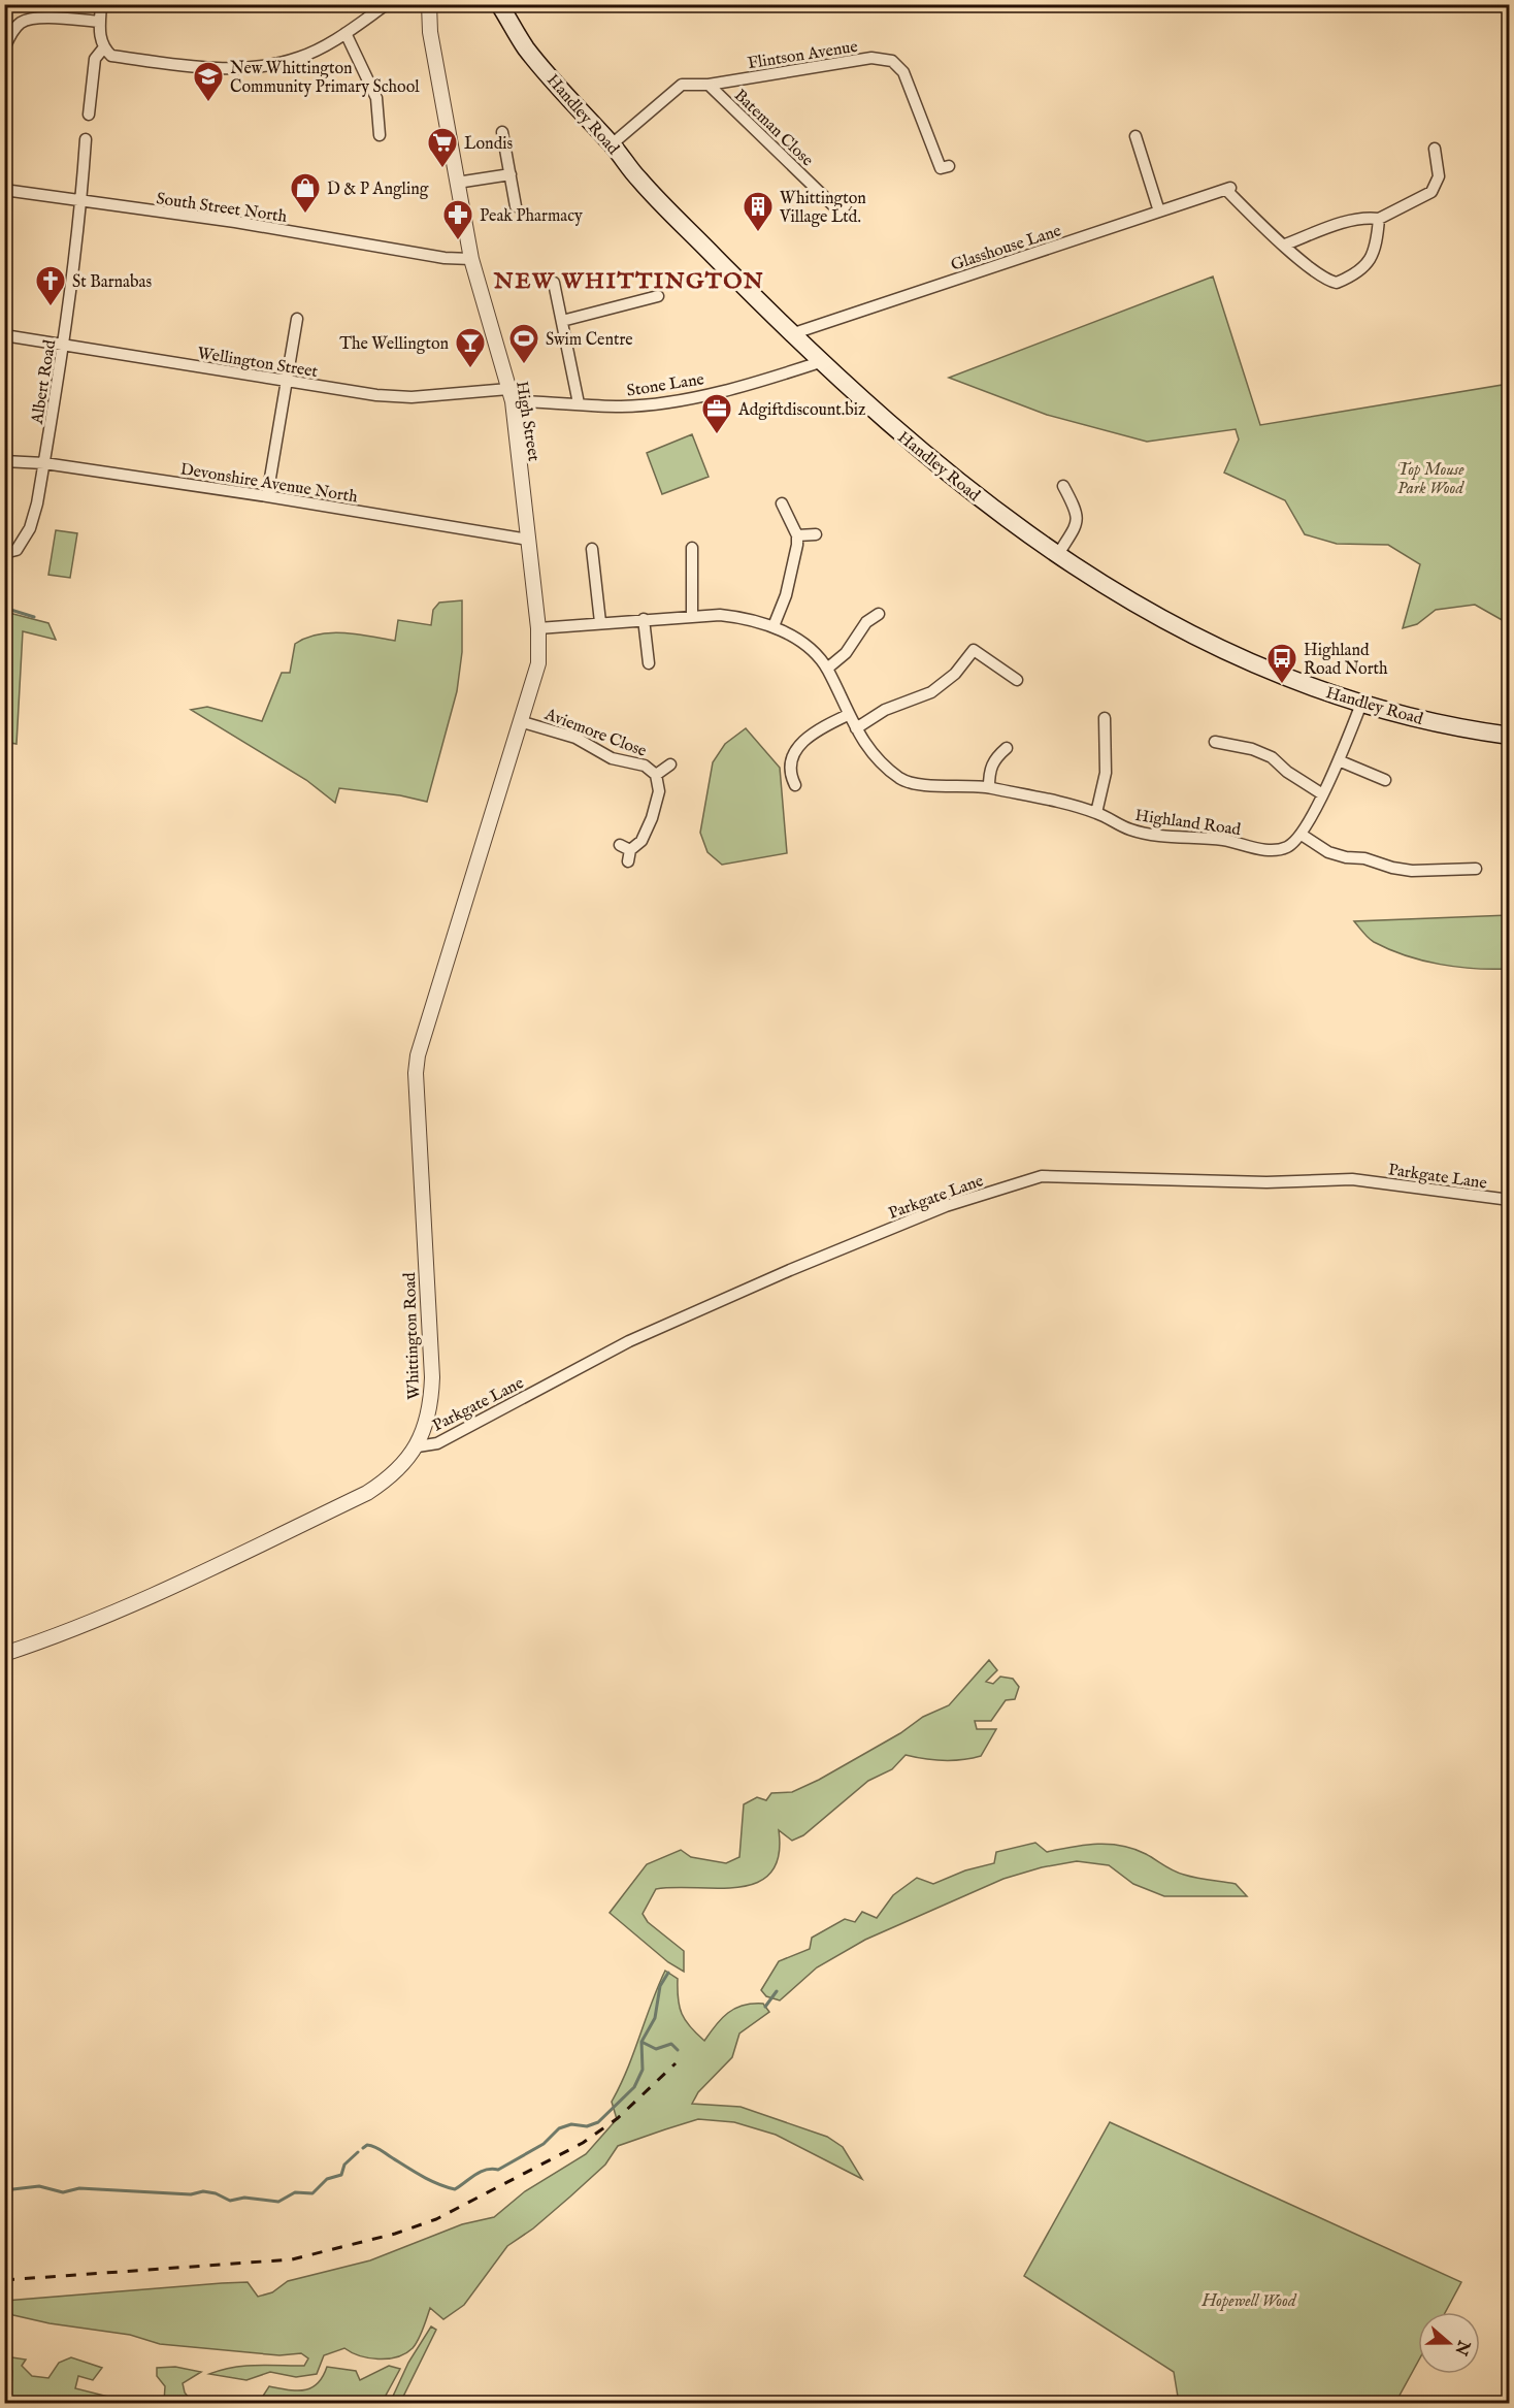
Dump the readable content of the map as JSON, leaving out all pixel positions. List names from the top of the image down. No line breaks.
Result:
{"streets":{"main road":["Handley Road"],"street":["Flintson Avenue","Bateman Close","South Street North","Glasshouse Lane","Wellington Street","Albert Road","Stone Lane","High Street","Devonshire Avenue North","Aviemore Close","Highland Road","Parkgate Lane","Whittington Road"]},"crossings":[["Flintson Avenue","Handley Road"],["Flintson Avenue","Bateman Close"],["Handley Road","Glasshouse Lane"],["Handley Road","Stone Lane"],["South Street North","Albert Road"],["South Street North","High Street"],["Wellington Street","Albert Road"],["Wellington Street","Stone Lane"],["Wellington Street","High Street"],["Albert Road","Devonshire Avenue North"],["Stone Lane","High Street"],["High Street","Devonshire Avenue North"],["High Street","Aviemore Close"],["High Street","Highland Road"],["High Street","Whittington Road"],["Parkgate Lane","Whittington Road"]],"districts":["NEW WHITTINGTON"],"parks":["Top Mouse Park Wood","Hopewell Wood"],"places":{"school or university":["New Whittington Community Primary School"],"supermarket":["Londis"],"shop":["D & P Angling"],"building":["Whittington Village Ltd."],"pharmacy":["Peak Pharmacy"],"church":["St Barnabas"],"sports":["Swim Centre"],"bar":["The Wellington"],"office":["Adgiftdiscount.biz"],"bus stop":["Highland Road North"]},"north":"right"}
